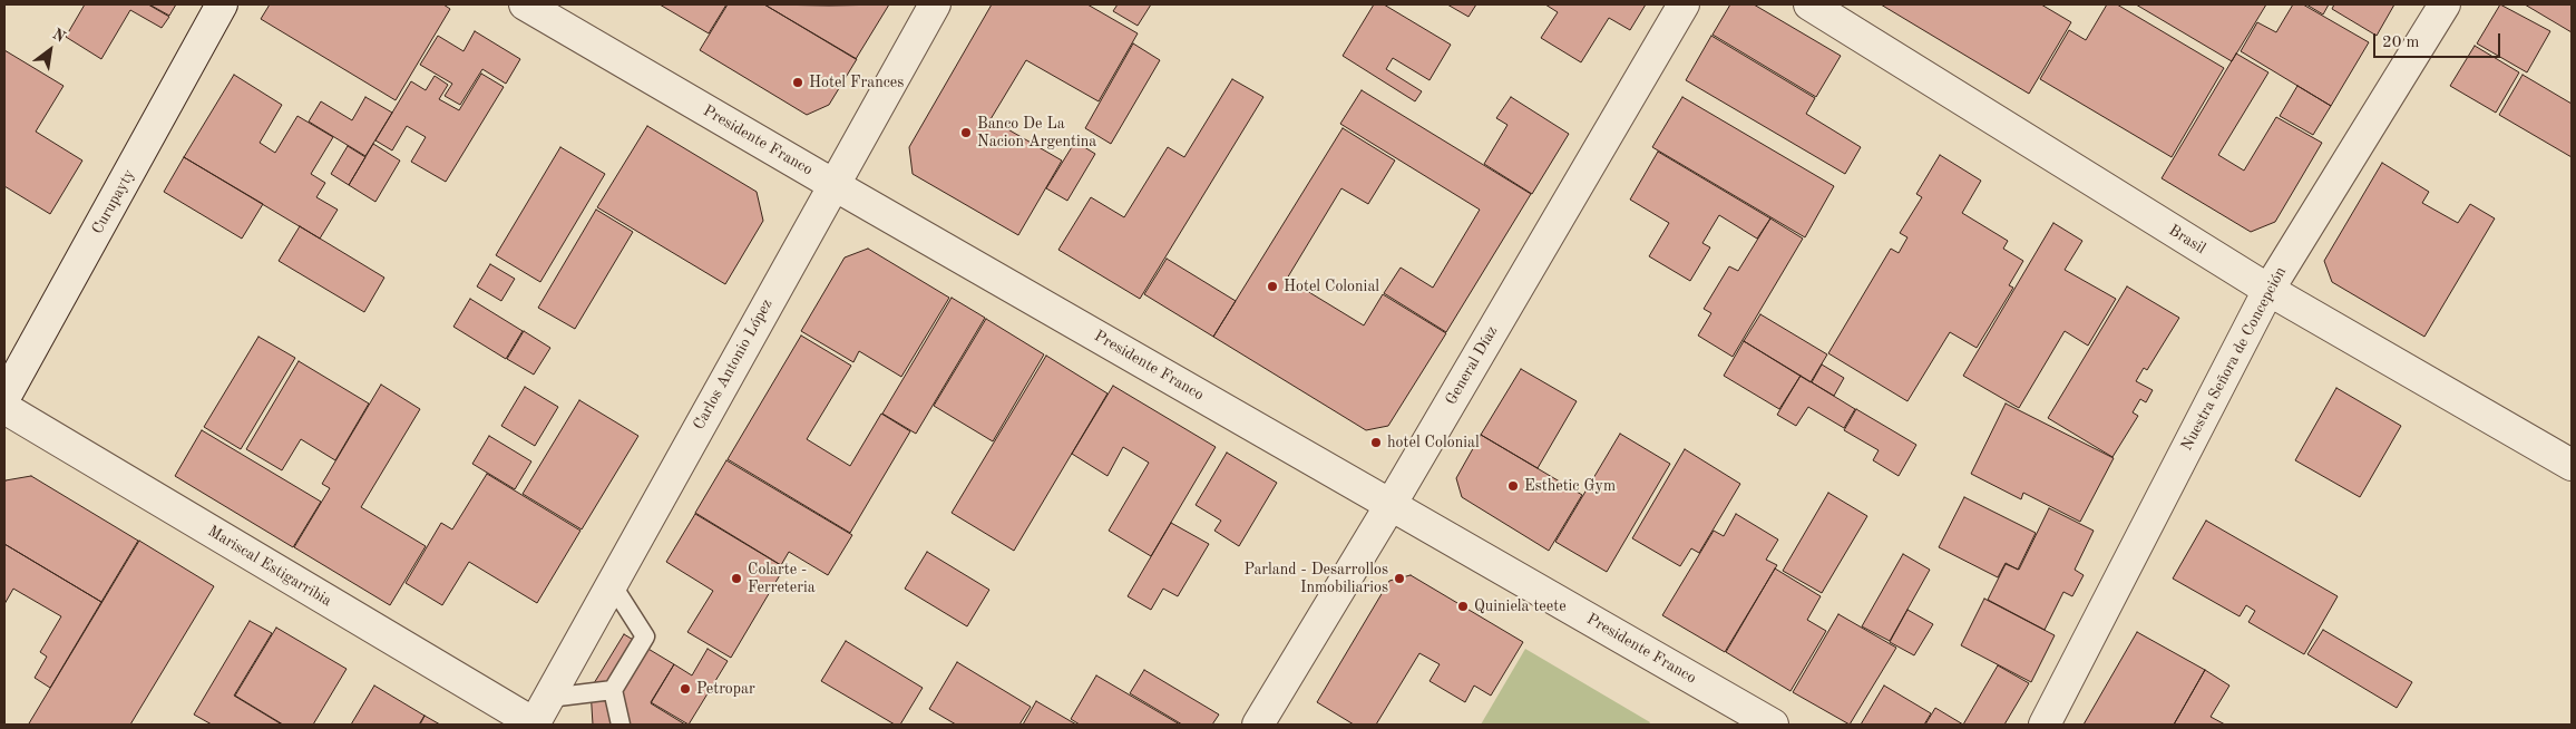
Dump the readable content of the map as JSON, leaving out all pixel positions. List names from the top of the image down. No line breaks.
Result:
{"streets":{"street":["Presidente Franco","Curupayty","Brasil","Nuestra Señora de Concepción","Carlos Antonio López","General Díaz","Mariscal Estigarribia"]},"crossings":[["Presidente Franco","Carlos Antonio López"],["Presidente Franco","General Díaz"],["Brasil","Nuestra Señora de Concepción"],["Carlos Antonio López","Mariscal Estigarribia"]],"places":["Hotel Frances","Banco De La Nacion Argentina","Hotel Colonial","hotel Colonial","Esthetic Gym","Colarte - Ferreteria","Parland - Desarrollos Inmobiliarios","Quiniela teete","Petropar"],"scale_bar":"20 m","north":"top right"}
